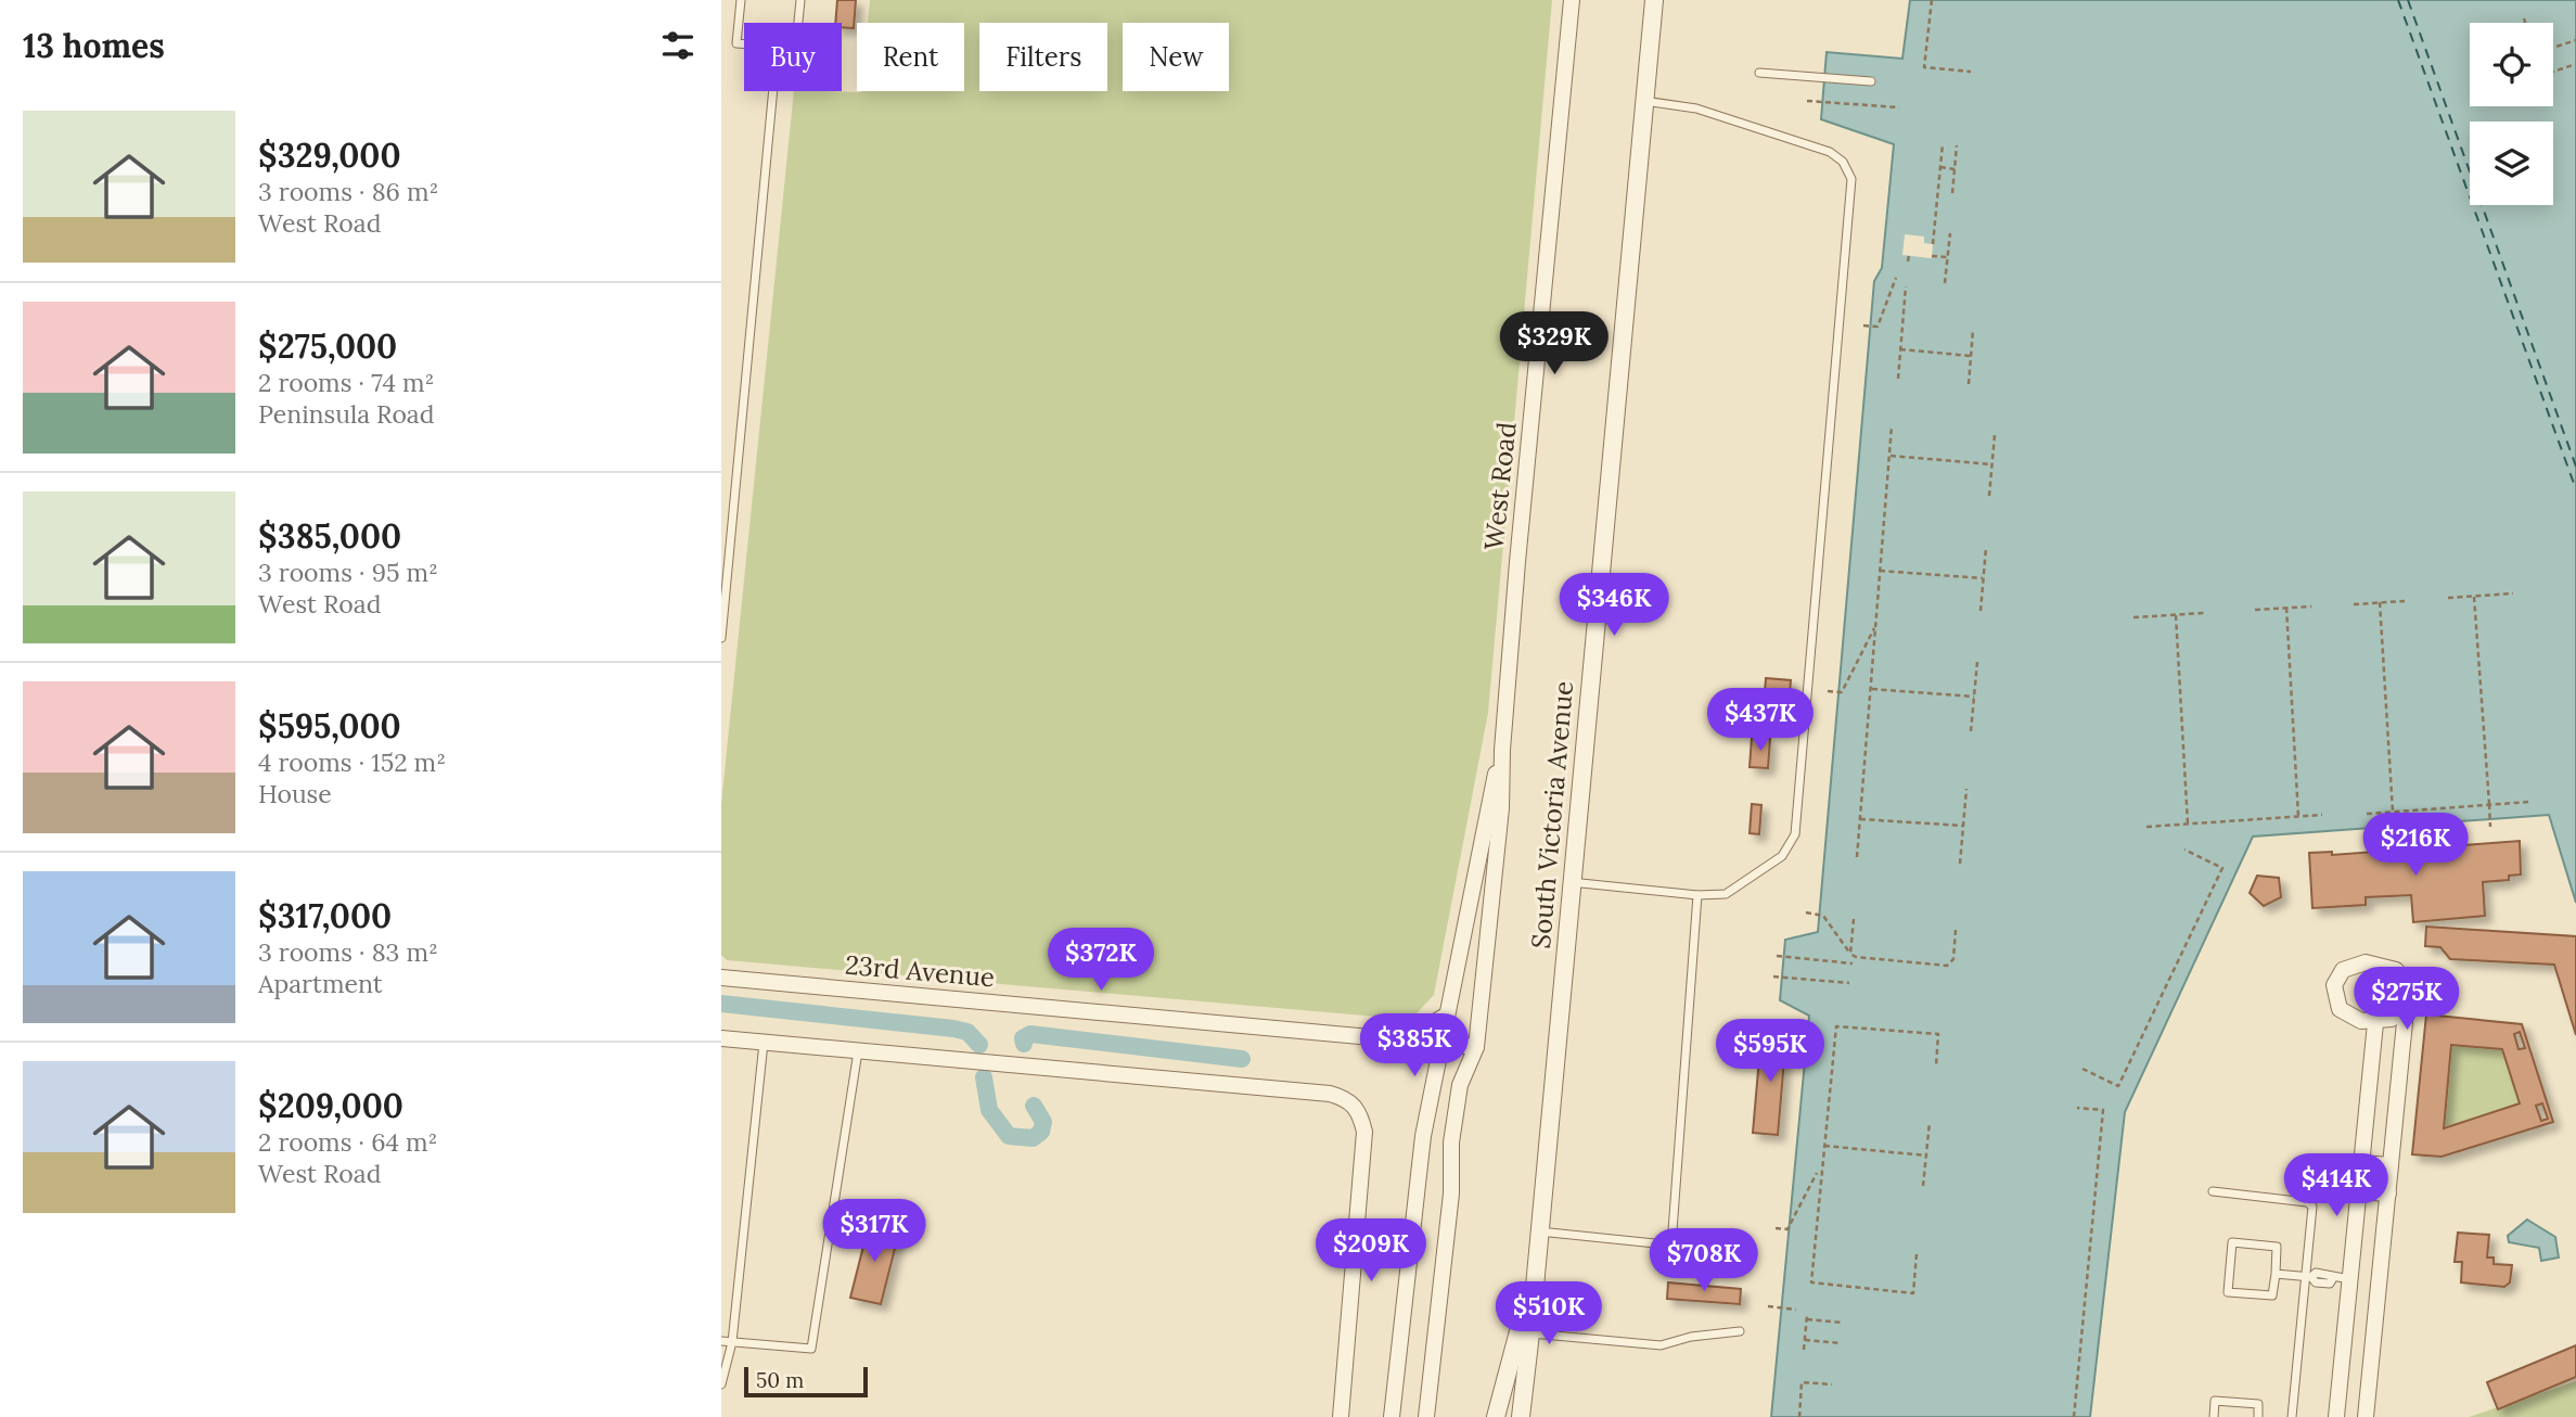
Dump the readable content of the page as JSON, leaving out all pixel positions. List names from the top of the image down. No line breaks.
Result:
{"streets":{"street":["West Road","South Victoria Avenue","23rd Avenue"]},"crossings":[["West Road","23rd Avenue"]],"scale_bar":"50 m","page":{"heading":"13 homes","chip":["Buy","Rent","Filters","New"],"list":[{"name":"$329,000","note":"3 rooms · 86 m² · West Road"},{"name":"$275,000","note":"2 rooms · 74 m² · Peninsula Road"},{"name":"$385,000","note":"3 rooms · 95 m² · West Road"},{"name":"$595,000","note":"4 rooms · 152 m² · House"},{"name":"$317,000","note":"3 rooms · 83 m² · Apartment"},{"name":"$209,000","note":"2 rooms · 64 m² · West Road"}],"price":["$329K","$346K","$437K","$216K","$372K","$275K","$385K","$595K","$414K","$317K","$209K","$708K","$510K"],"scale":"50 m"}}
